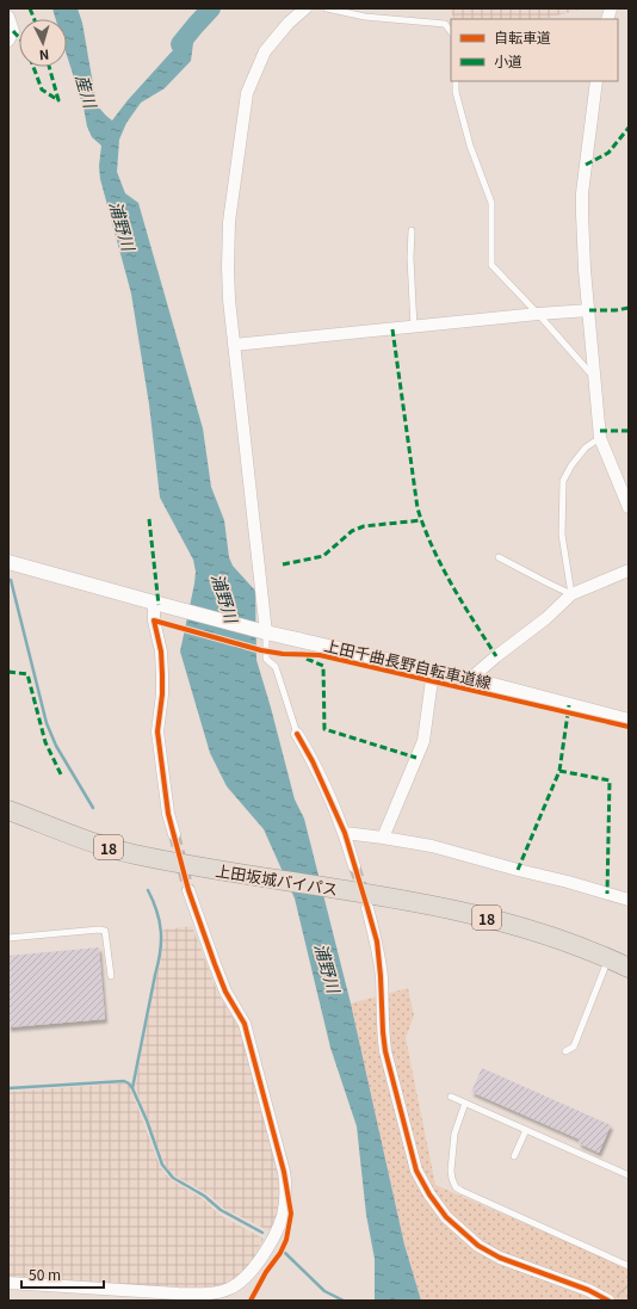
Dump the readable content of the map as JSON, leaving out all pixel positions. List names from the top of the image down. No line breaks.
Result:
{"streets":{"highway":["18","上田坂城バイパス"],"cycle path":["上田千曲長野自転車道線"]},"water":["産川","浦野川"],"legend":["自転車道","小道"],"scale_bar":"50 m","north":"bottom"}
